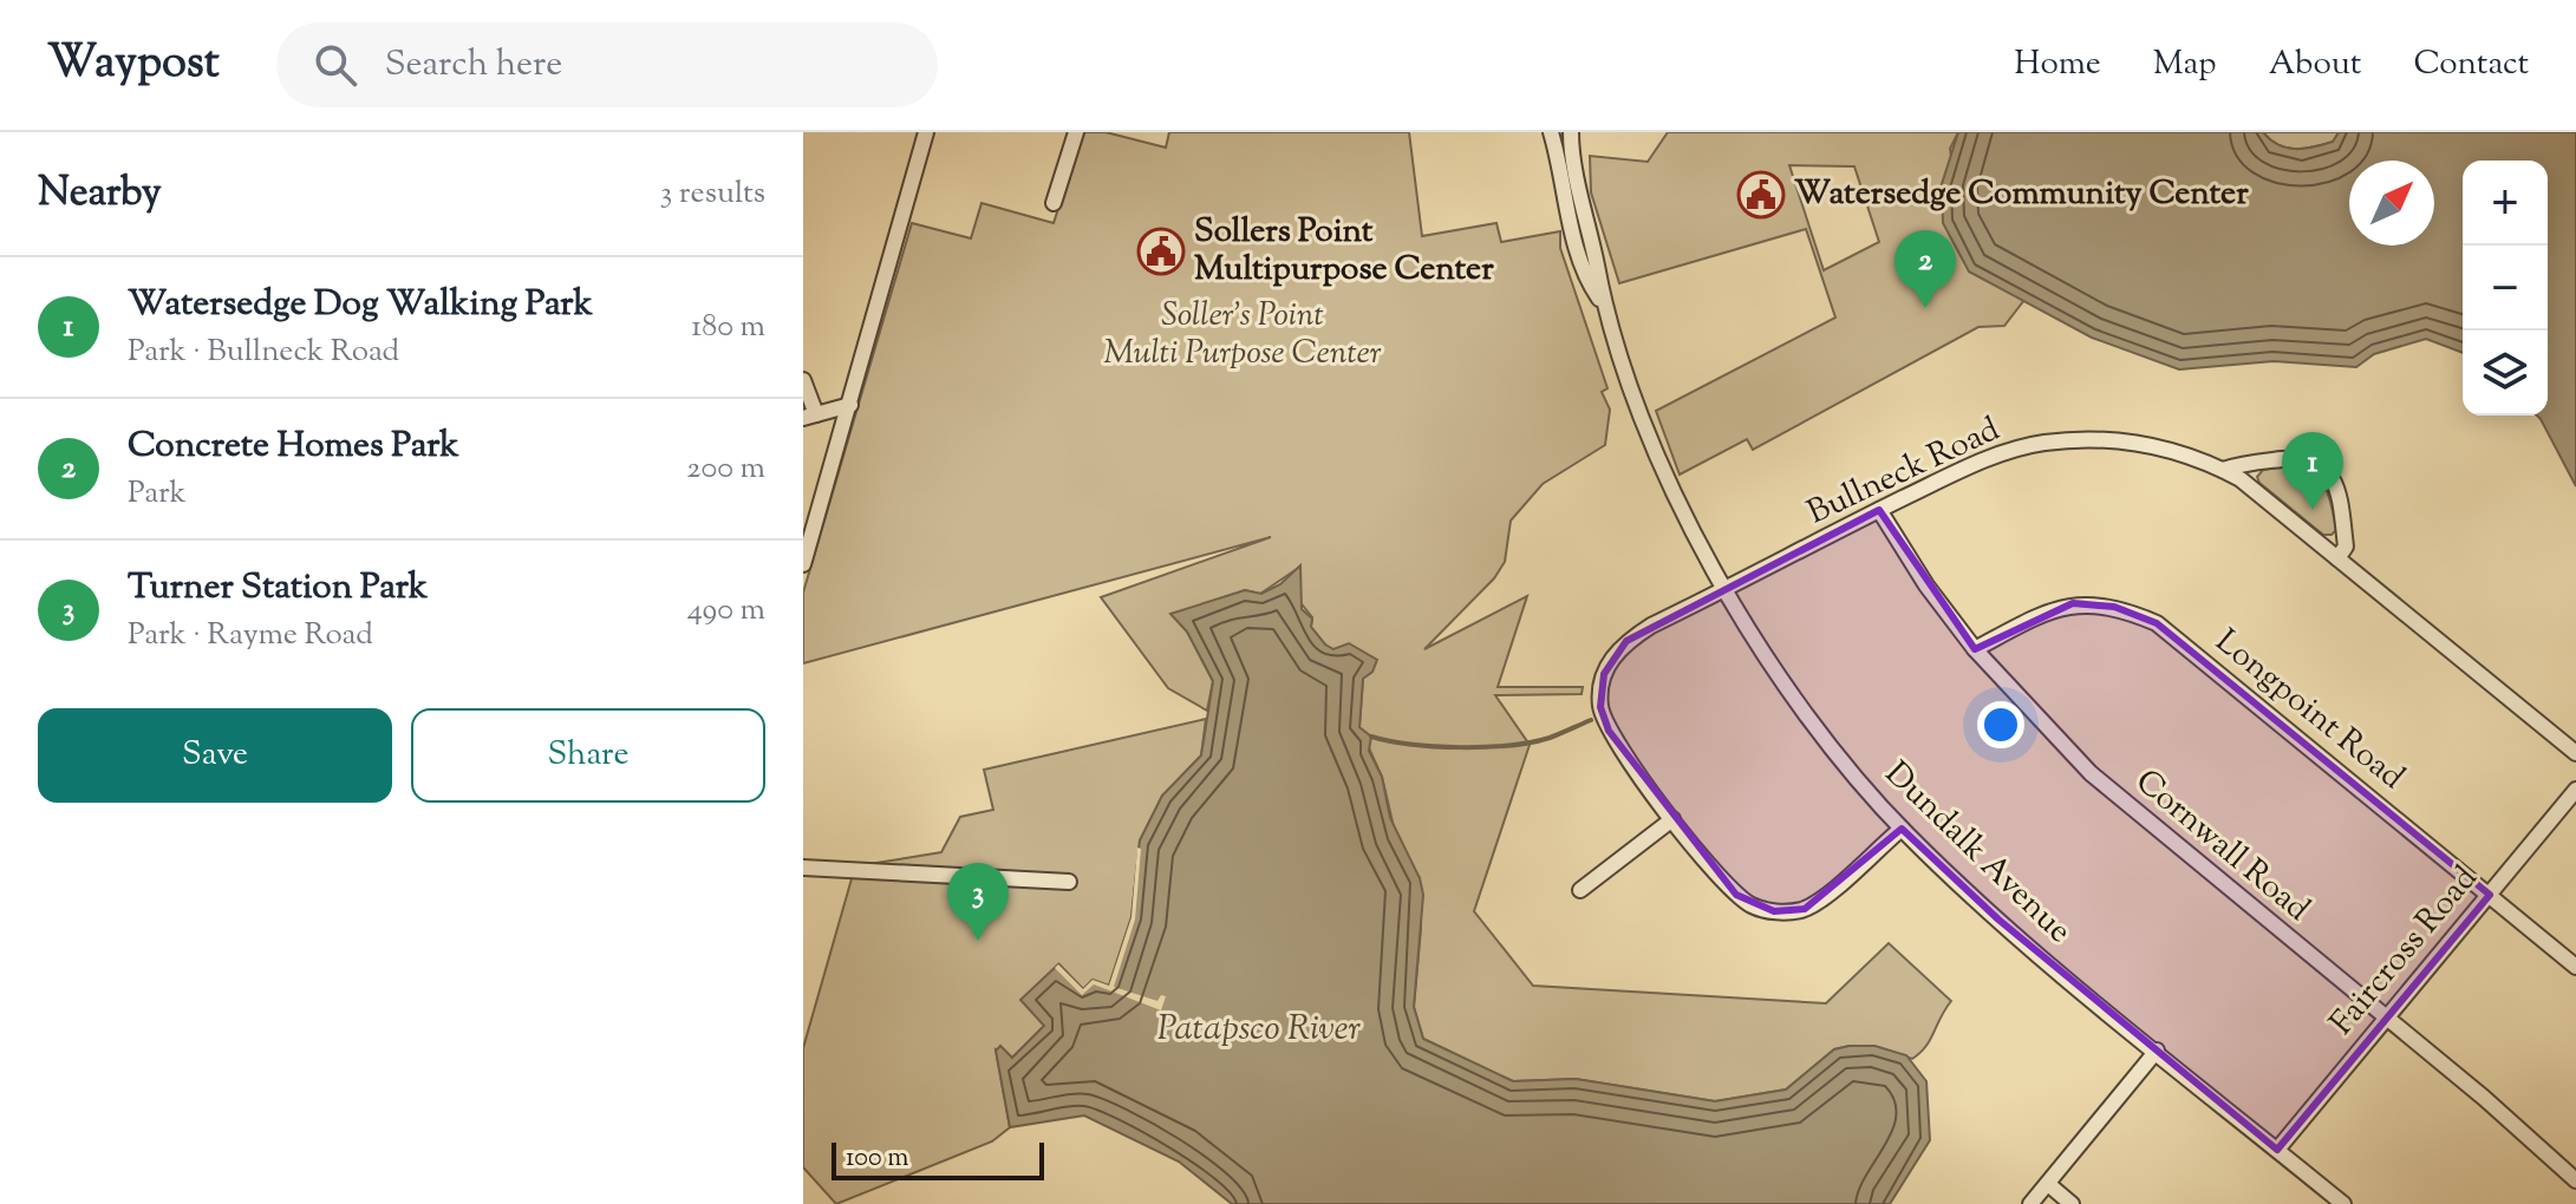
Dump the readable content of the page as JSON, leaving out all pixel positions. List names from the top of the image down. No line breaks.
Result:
{"streets":{"street":["Bullneck Road","Longpoint Road","Cornwall Road","Dundalk Avenue","Faircross Road"]},"crossings":[["Bullneck Road","Cornwall Road"],["Bullneck Road","Dundalk Avenue"],["Longpoint Road","Cornwall Road"],["Longpoint Road","Faircross Road"],["Cornwall Road","Faircross Road"],["Dundalk Avenue","Faircross Road"]],"water":["Patapsco River"],"parks":["Soller's Point Multi Purpose Center"],"places":{"public building":["Watersedge Community Center","Sollers Point Multipurpose Center"]},"scale_bar":"100 m","north":"top right","page":{"header":"Waypost","search":"Search here","nav":["Home","Map","About","Contact"],"heading":["Nearby","3 results"],"map_buttons":["+","−"],"pins":["2","1","3"],"list":[{"mark":"1","name":"Watersedge Dog Walking Park","note":"Park · Bullneck Road","value":"180 m"},{"mark":"2","name":"Concrete Homes Park","note":"Park","value":"200 m"},{"mark":"3","name":"Turner Station Park","note":"Park · Rayme Road","value":"490 m"}],"buttons":["Save","Share"],"scale":"100 m"}}
